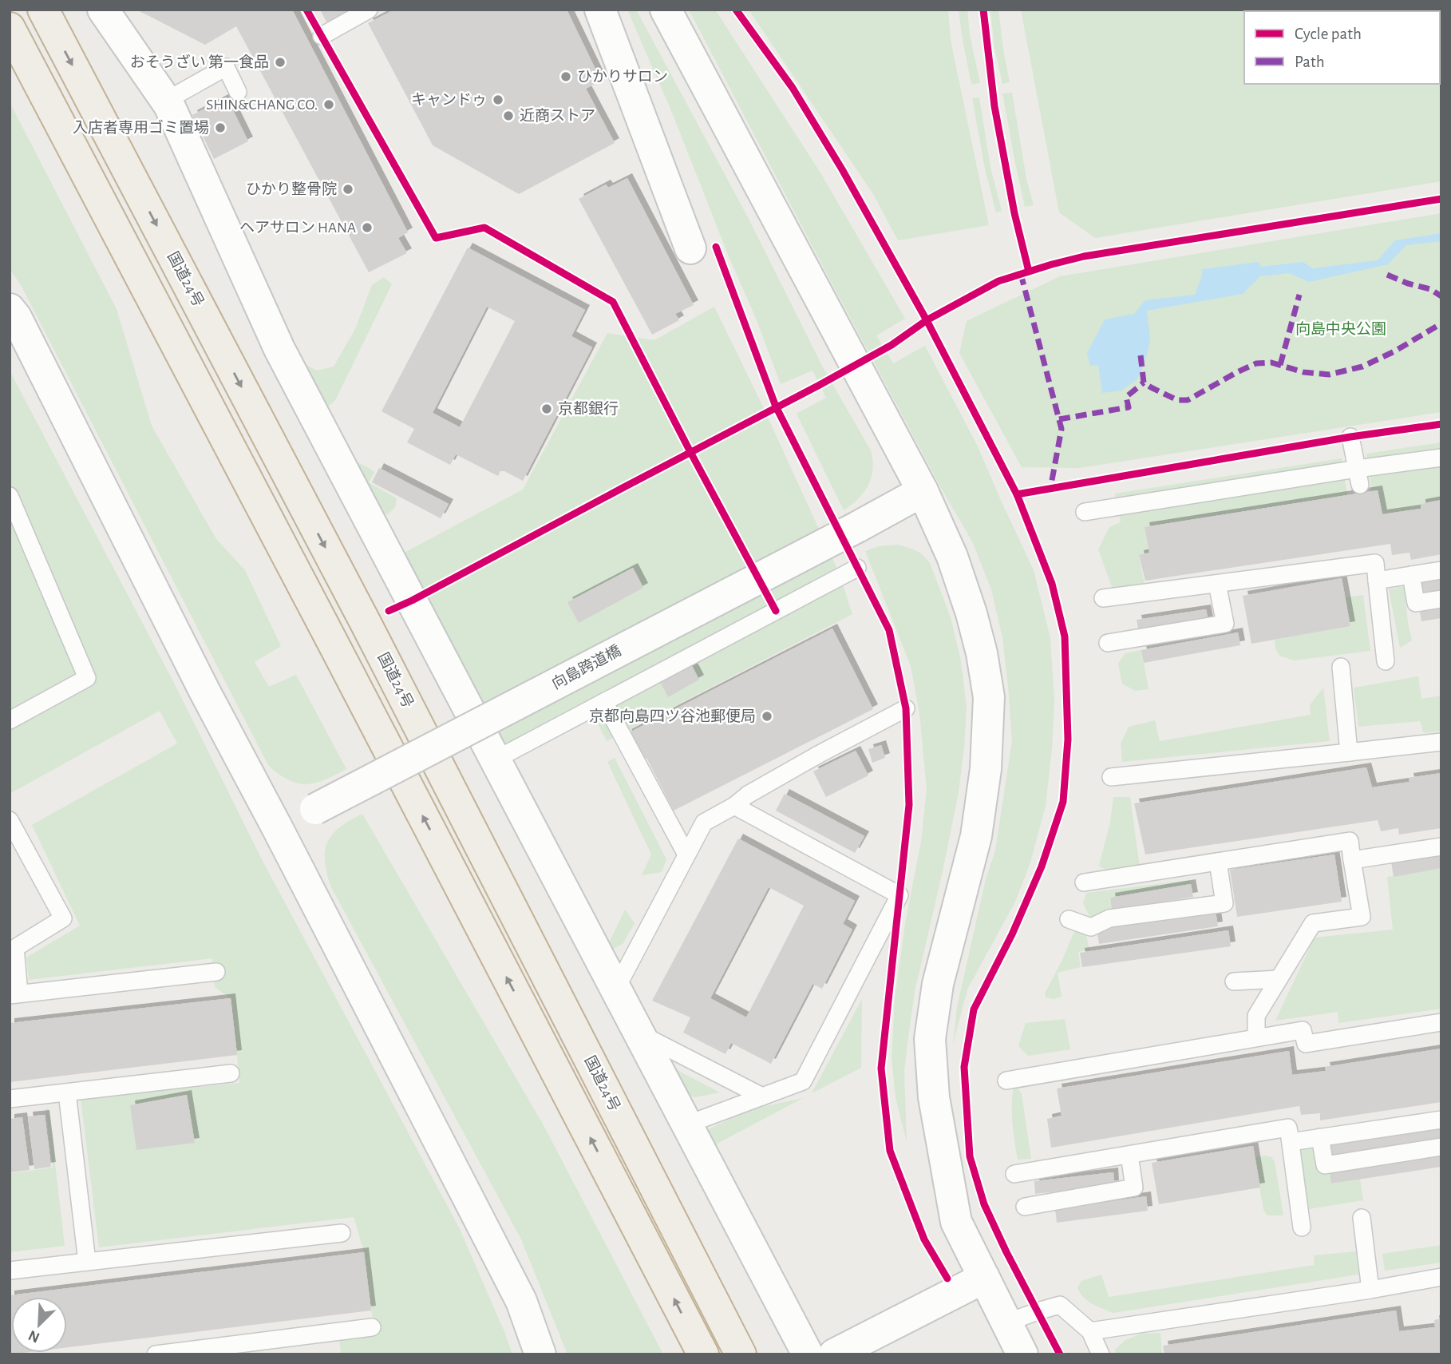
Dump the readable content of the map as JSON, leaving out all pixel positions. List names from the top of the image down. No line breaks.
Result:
{"streets":{"highway":["国道24号"],"street":["向島跨道橋"]},"parks":["向島中央公園"],"places":["おそうざい 第一食品","ひかりサロン","キャンドゥ","SHIN&CHANG CO.","近商ストア","入店者専用ゴミ置場","ひかり整骨院","ヘアサロン HANA","京都銀行","京都向島四ツ谷池郵便局"],"legend":["Cycle path","Path"],"north":"bottom left"}
